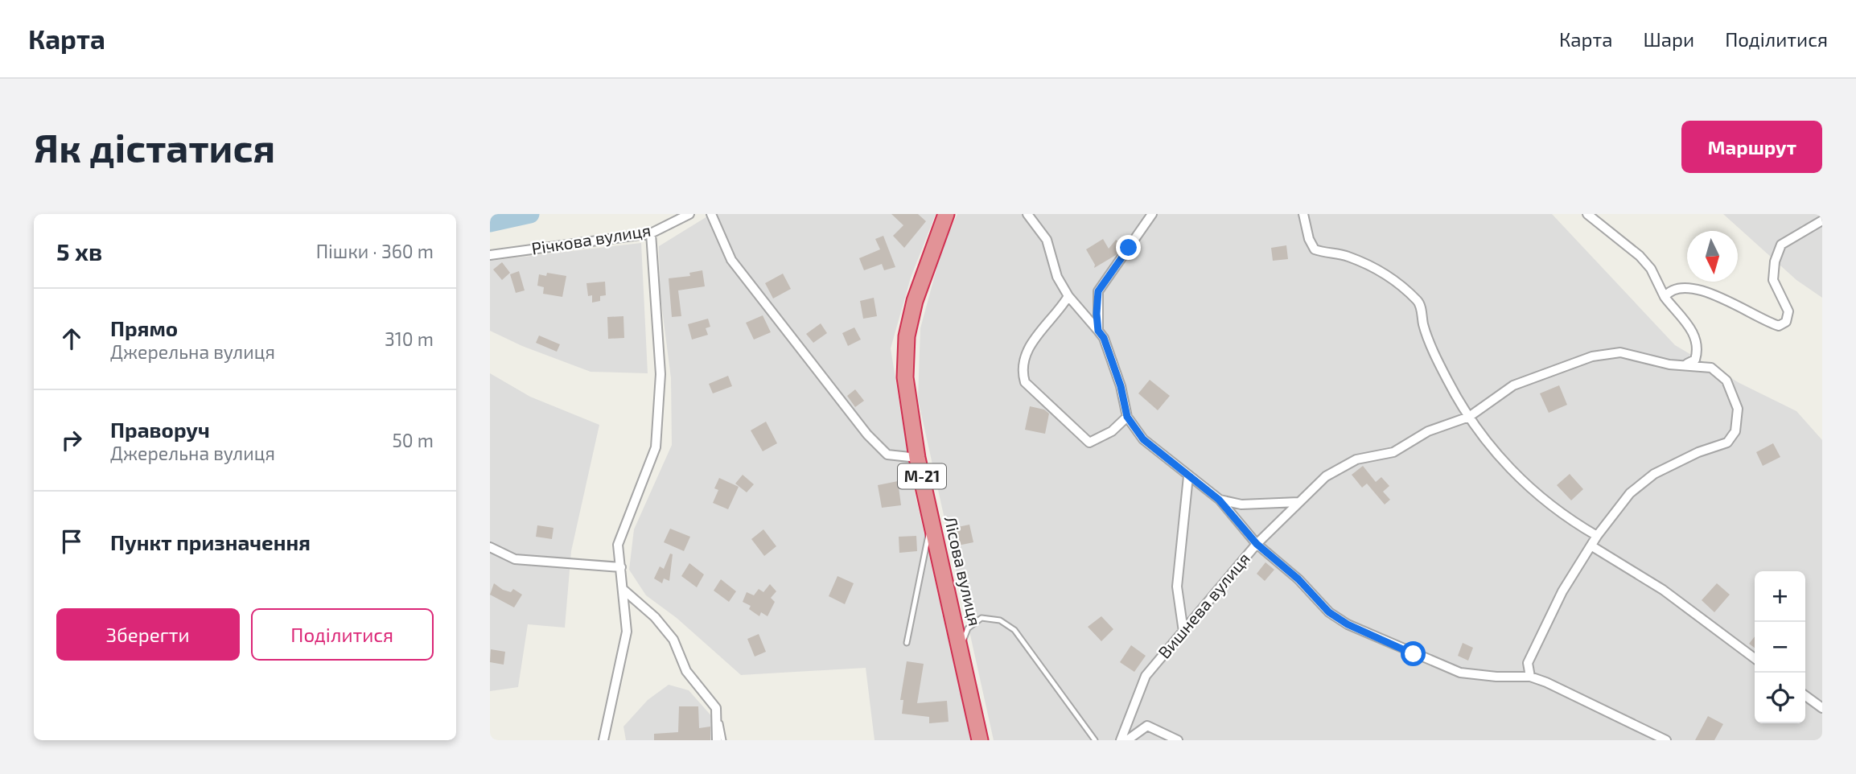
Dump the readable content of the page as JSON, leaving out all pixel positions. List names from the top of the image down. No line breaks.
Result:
{"streets":{"highway":["М-21","Лісова вулиця"],"street":["Річкова вулиця","Вишнева вулиця"]},"north":"bottom","page":{"header":"Карта","nav":["Карта","Шари","Поділитися"],"buttons":["Маршрут",["Зберегти","Поділитися"]],"title":"Як дістатися","heading":["5 хв","Пішки · 360 m"],"list":[["Прямо","Джерельна вулиця","310 m"],["Праворуч","Джерельна вулиця","50 m"],"Пункт призначення"],"map_buttons":["+","−"]}}
